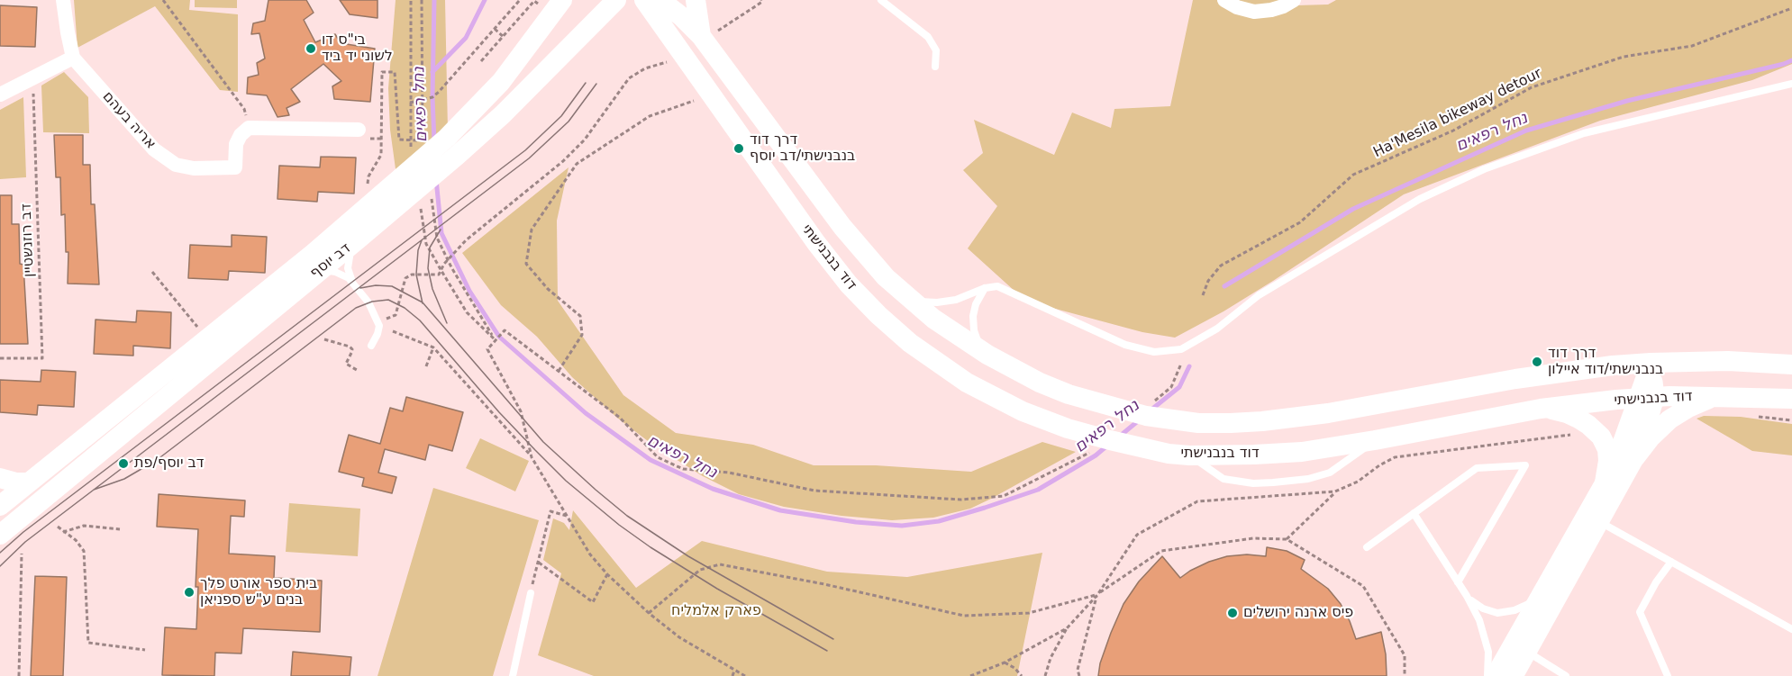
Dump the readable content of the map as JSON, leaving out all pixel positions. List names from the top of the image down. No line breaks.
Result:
{"streets":{"main road":["דוד בנבנישתי","דב יוסף"],"street":["אריה בעהם"],"path":["Ha'Mesila bikeway detour","דב רוזנשטיין"]},"water":["נחל רפאים"],"parks":["פארק אלמליח"],"places":["בי\"ס דו לשוני יד ביד","דרך דוד בנבנישתי/דב יוסף","דרך דוד בנבנישתי/דוד איילון","דב יוסף/פת","בית ספר אורט פלך בנים ע\"ש ספניאן","פיס ארנה ירושלים"]}
